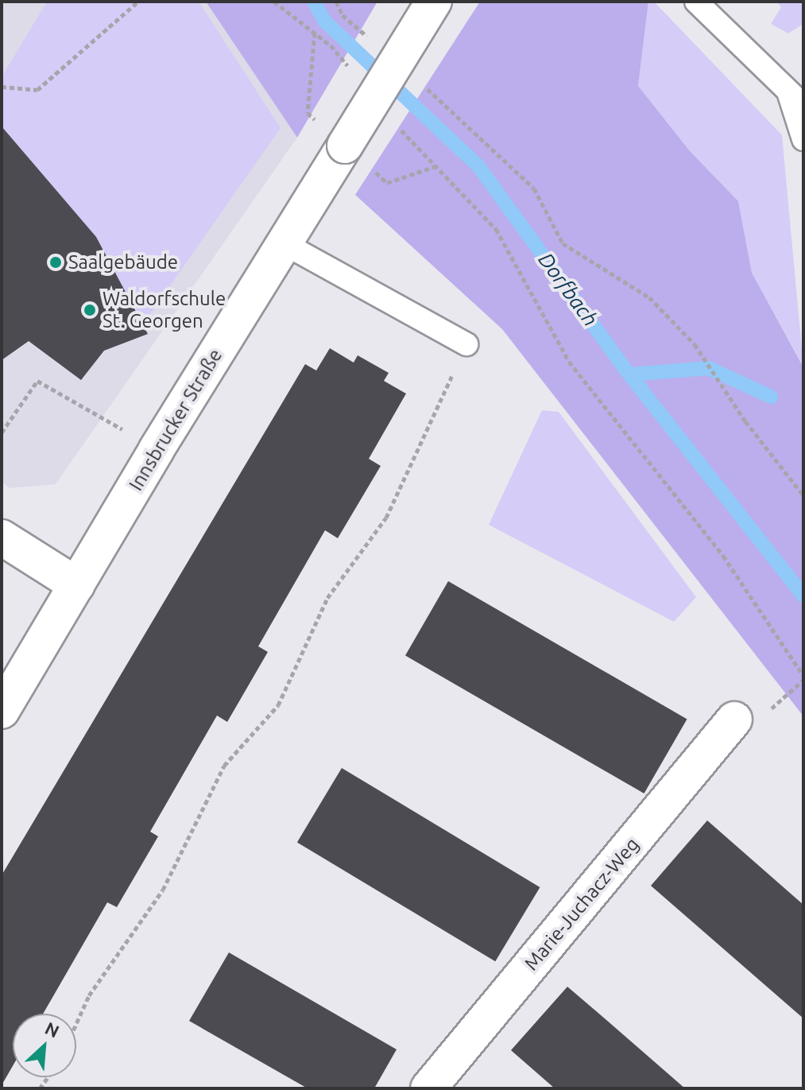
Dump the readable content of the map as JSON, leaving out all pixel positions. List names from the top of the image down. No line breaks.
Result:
{"streets":{"street":["Innsbrucker Straße","Marie-Juchacz-Weg"]},"water":["Dorfbach"],"places":["Saalgebäude","Waldorfschule St. Georgen"],"north":"top right"}
